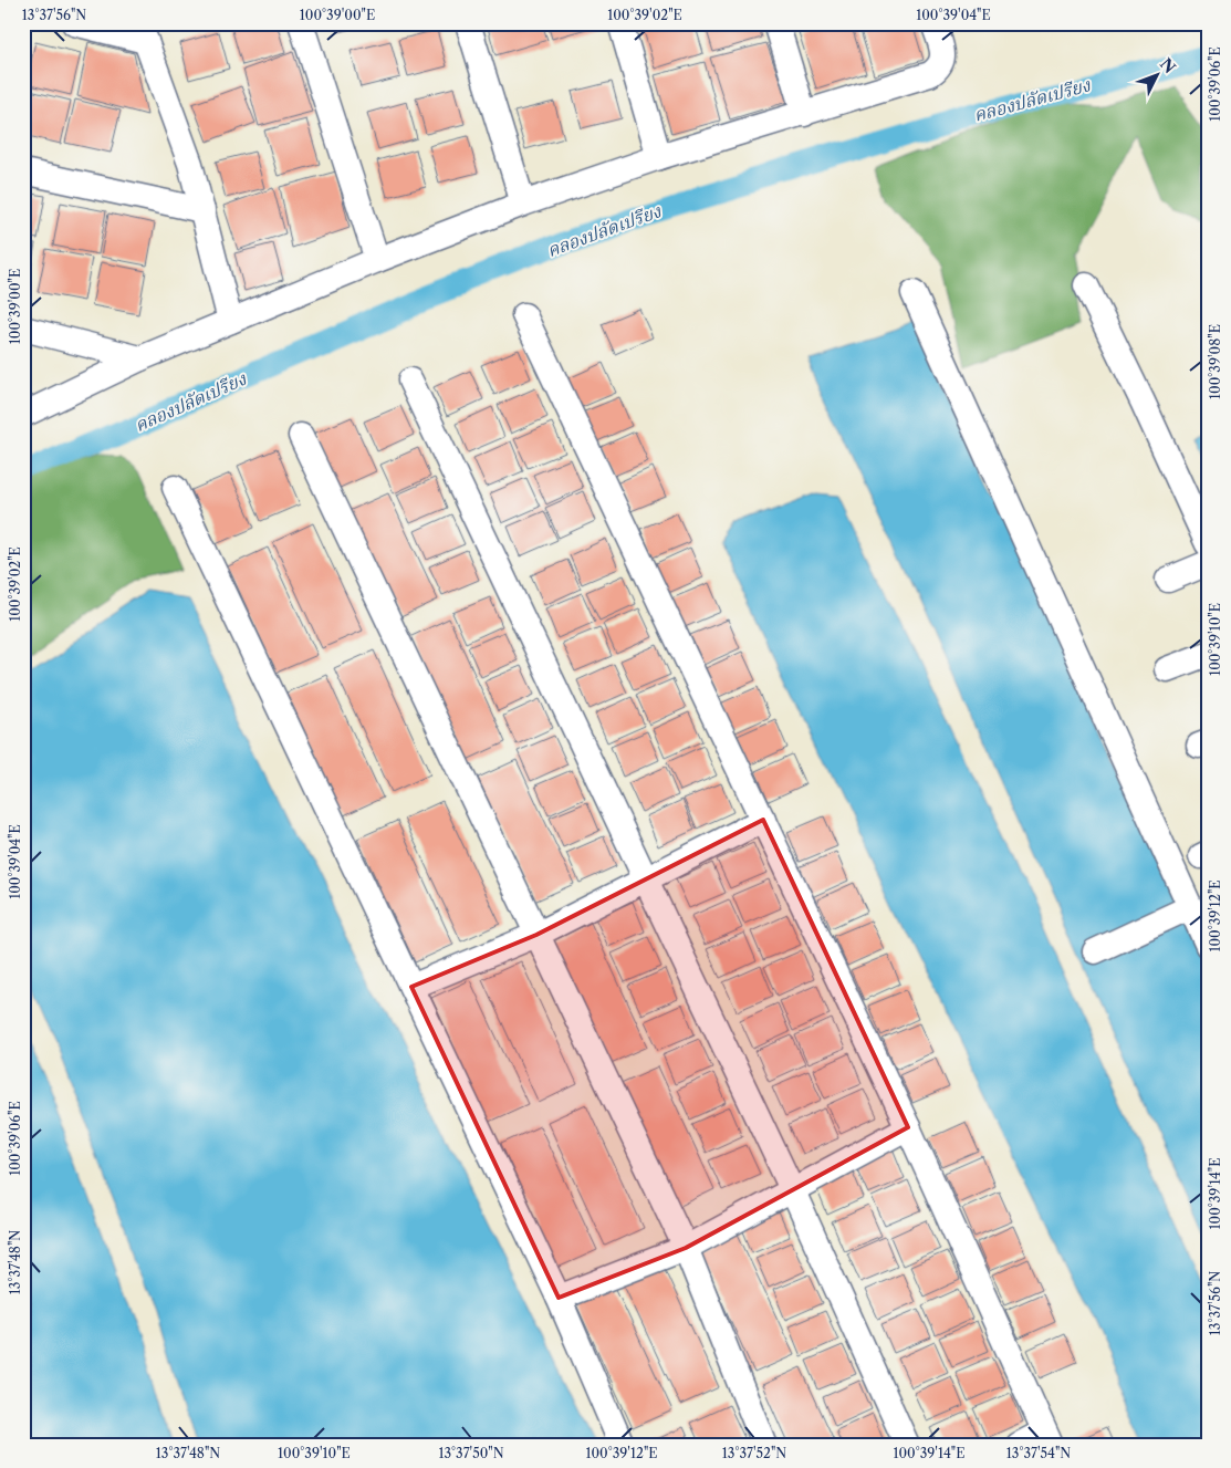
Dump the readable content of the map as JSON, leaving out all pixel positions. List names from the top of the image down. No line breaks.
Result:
{"water":["คลองปลัดเปรียง"],"north":"top right","coordinates":["13°37'56\"N","100°39'00\"E","100°39'02\"E","100°39'04\"E","100°39'06\"E","100°39'08\"E","100°39'10\"E","100°39'12\"E","100°39'14\"E","13°37'48\"N","13°37'50\"N","13°37'52\"N","13°37'54\"N"]}
